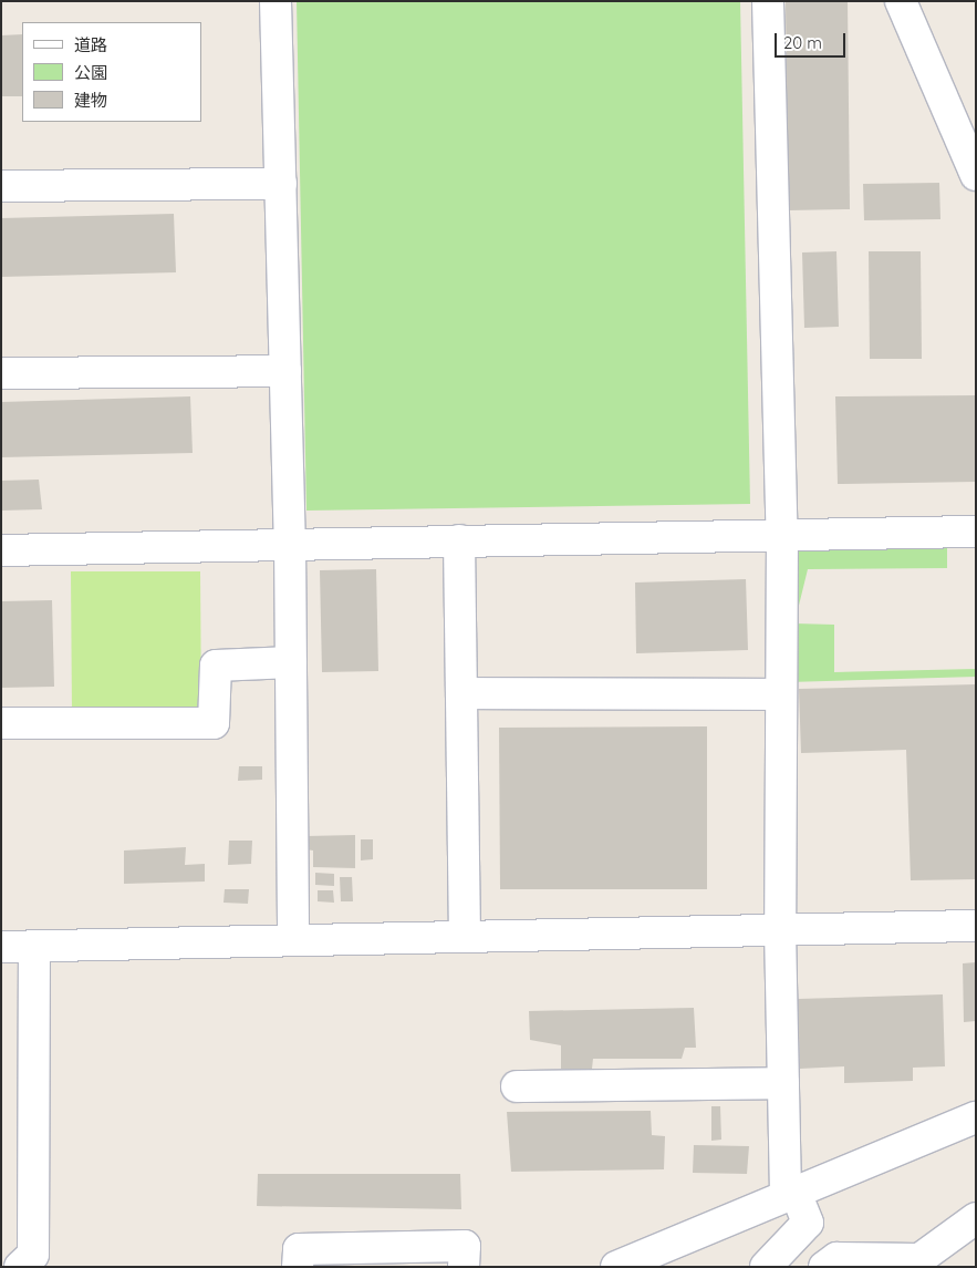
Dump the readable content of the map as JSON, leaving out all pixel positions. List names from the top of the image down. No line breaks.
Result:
{"legend":["道路","公園","建物"],"scale_bar":"20 m"}
